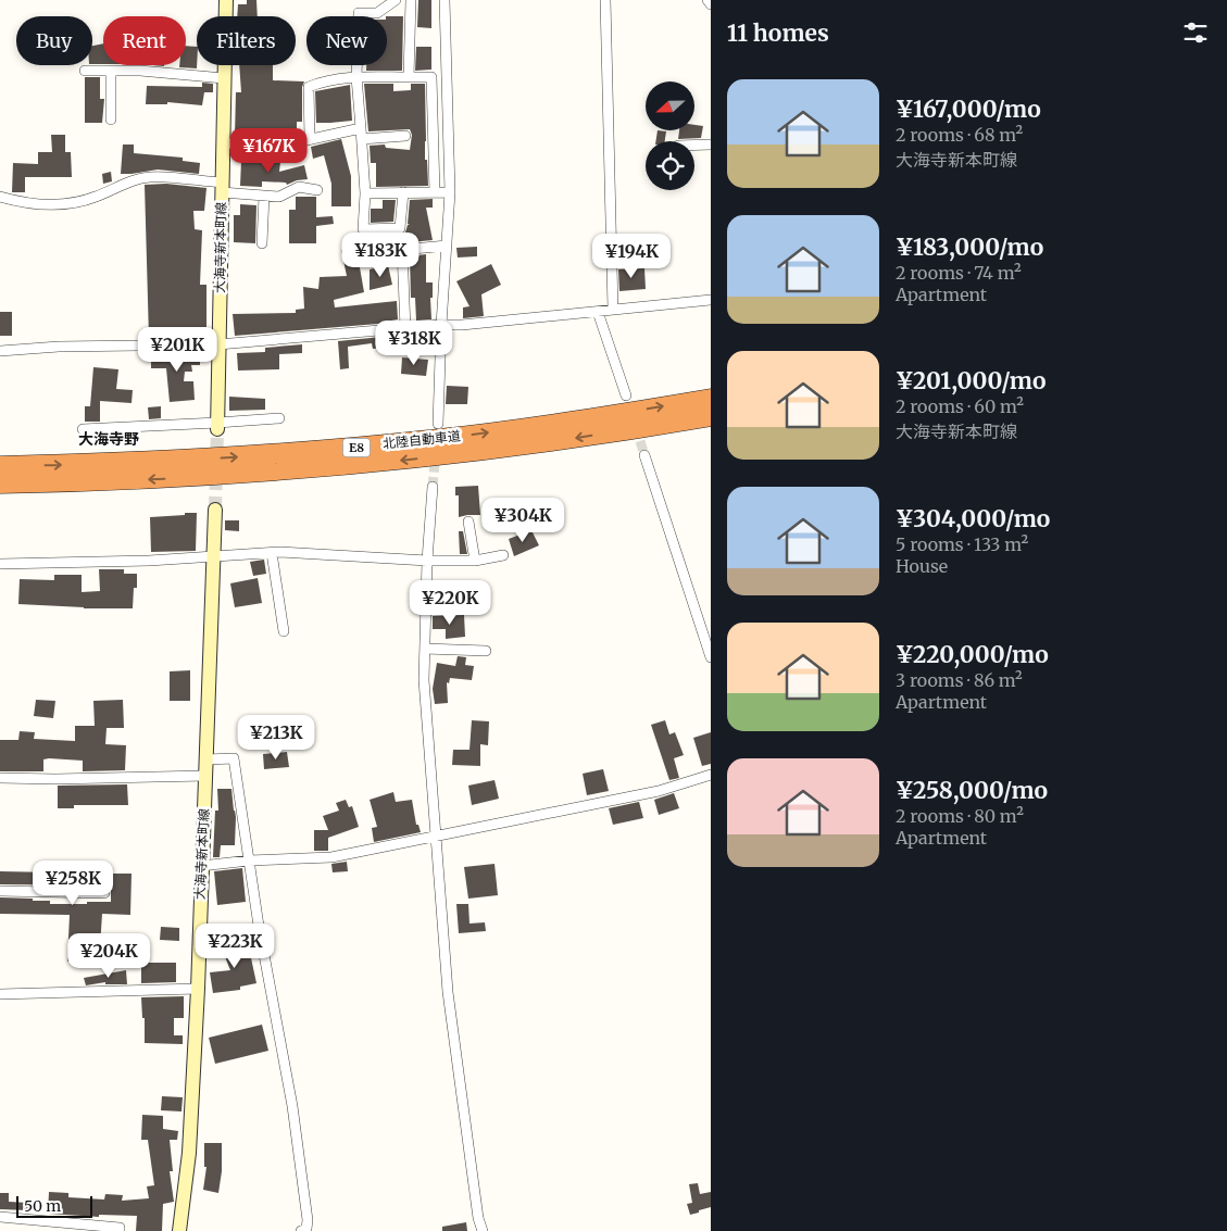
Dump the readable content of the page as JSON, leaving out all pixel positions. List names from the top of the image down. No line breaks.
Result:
{"streets":{"highway":["北陸自動車道","E8"],"main road":["大海寺新本町線"]},"districts":["大海寺野"],"scale_bar":"50 m","north":"left","page":{"heading":"11 homes","chip":["Buy","Rent","Filters","New"],"list":[{"name":"¥167,000/mo","note":"2 rooms · 68 m² · 大海寺新本町線"},{"name":"¥183,000/mo","note":"2 rooms · 74 m² · Apartment"},{"name":"¥201,000/mo","note":"2 rooms · 60 m² · 大海寺新本町線"},{"name":"¥304,000/mo","note":"5 rooms · 133 m² · House"},{"name":"¥220,000/mo","note":"3 rooms · 86 m² · Apartment"},{"name":"¥258,000/mo","note":"2 rooms · 80 m² · Apartment"}],"price":["¥167K","¥183K","¥194K","¥318K","¥201K","¥304K","¥220K","¥213K","¥258K","¥223K","¥204K"],"scale":"50 m"}}
